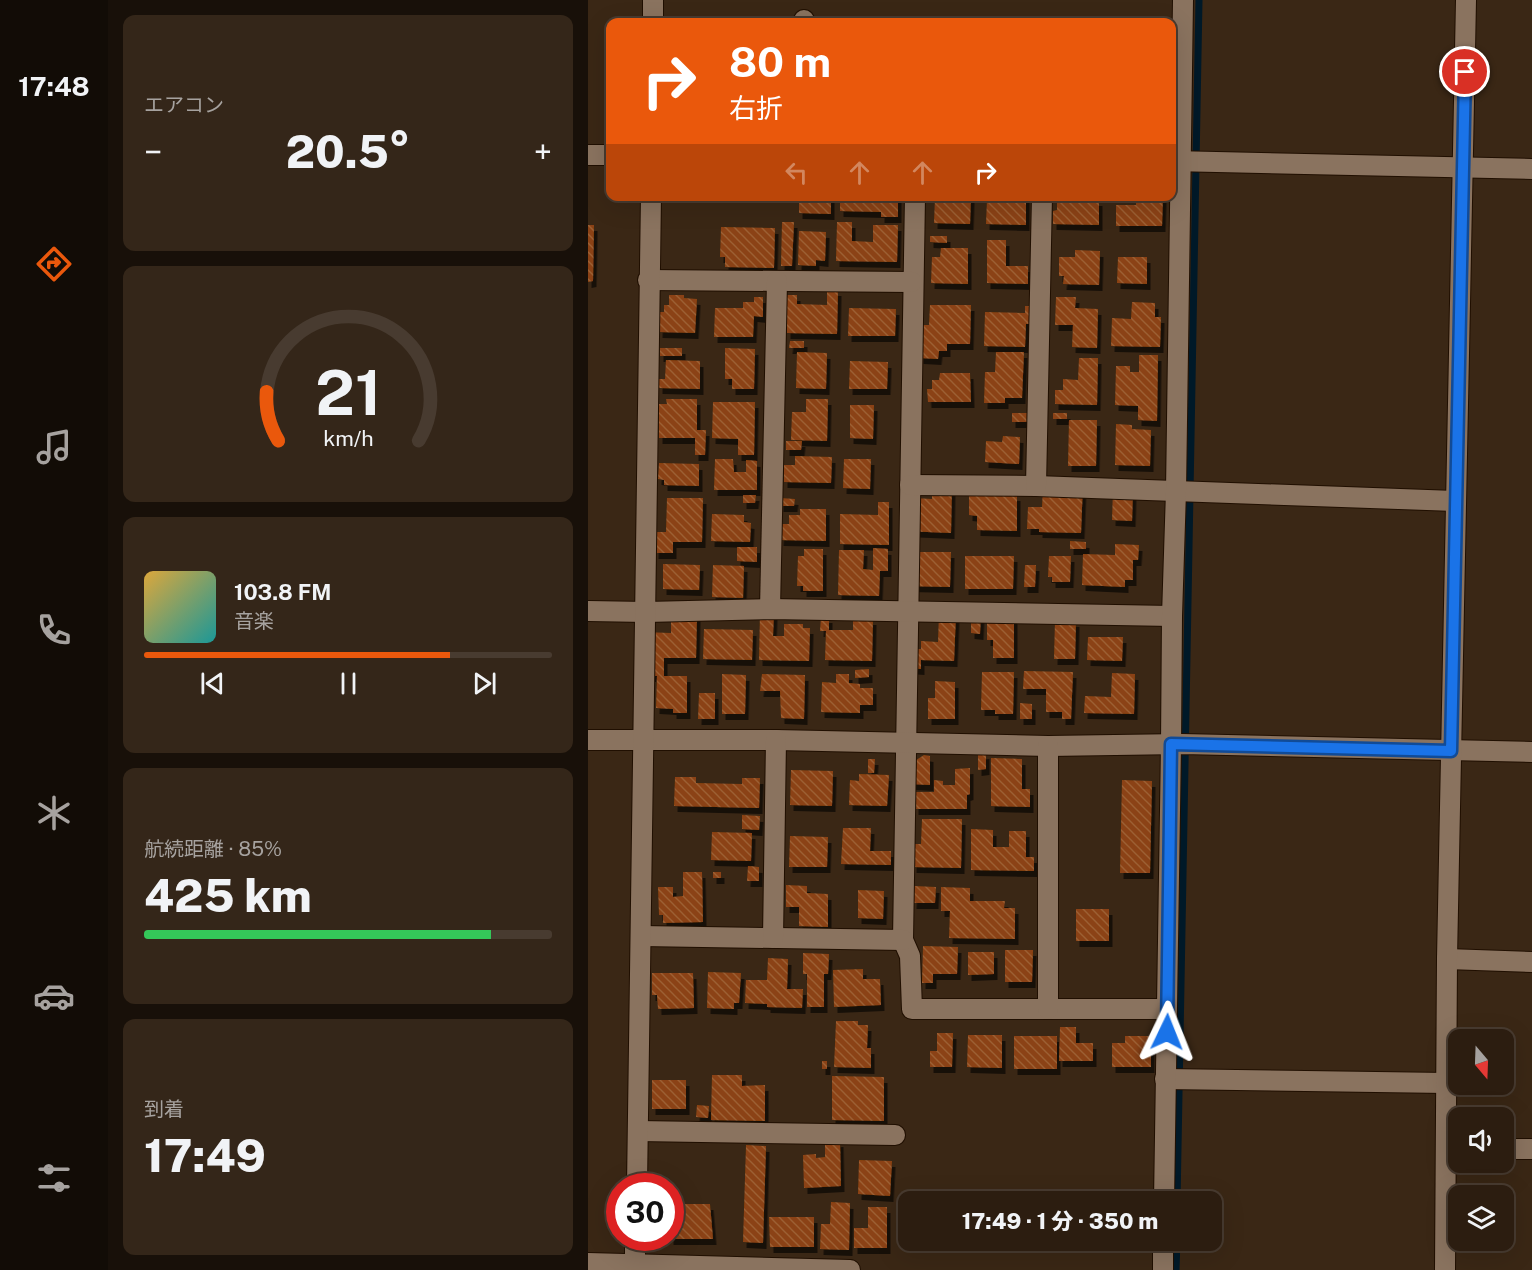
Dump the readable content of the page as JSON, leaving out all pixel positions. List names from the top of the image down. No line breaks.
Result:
{"north":"bottom","page":{"tabs":"17:48","tile":["エアコン",["航続距離 · 85%","425 km"],["到着","17:49"]],"turn":["80 m","右折"],"heat":["−","20.5°","+"],"song":["103.8 FM","音楽"],"limit":"30","trip":"17:49 · 1 分 · 350 m","gauge":["21","km/h"]}}
